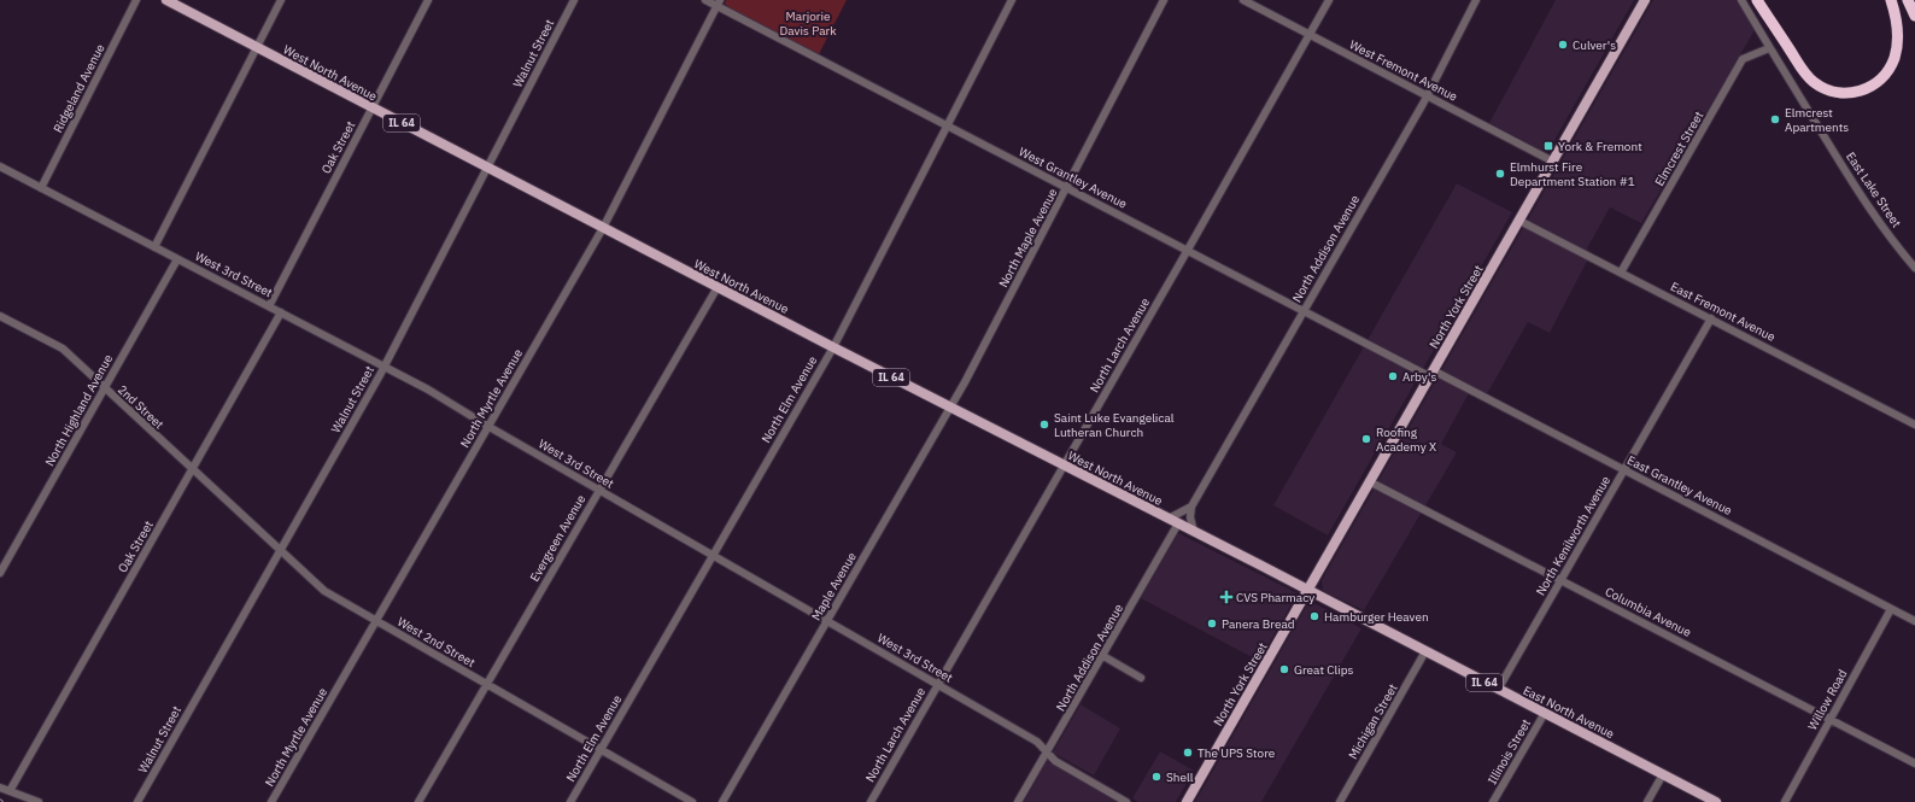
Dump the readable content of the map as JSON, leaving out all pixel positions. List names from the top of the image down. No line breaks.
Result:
{"streets":{"main road":["West North Avenue","IL 64","North York Street","East North Avenue"],"street":["Walnut Street","West Fremont Avenue","Ridgeland Avenue","Oak Street","Elmcrest Street","West Grantley Avenue","East Lake Street","North Maple Avenue","North Addison Avenue","West 3rd Street","East Fremont Avenue","North Larch Avenue","North Myrtle Avenue","North Elm Avenue","2nd Street","North Highland Avenue","East Grantley Avenue","North Kenilworth Avenue","Evergreen Avenue","Maple Avenue","Columbia Avenue","West 2nd Street","Willow Road","Michigan Street","Illinois Street"]},"crossings":[["Walnut Street","West North Avenue"],["Walnut Street","West 3rd Street"],["Walnut Street","West 2nd Street"],["West Fremont Avenue","North Addison Avenue"],["West Fremont Avenue","North York Street"],["West Fremont Avenue","North Larch Avenue"],["West North Avenue","Oak Street"],["West North Avenue","North Addison Avenue"],["West North Avenue","North York Street"],["West North Avenue","North Larch Avenue"],["West North Avenue","North Myrtle Avenue"],["West North Avenue","North Elm Avenue"],["West North Avenue","Evergreen Avenue"],["West North Avenue","Maple Avenue"],["West North Avenue","East North Avenue"],["Ridgeland Avenue","West 3rd Street"],["Oak Street","West 3rd Street"],["Oak Street","2nd Street"],["Oak Street","West 2nd Street"],["Elmcrest Street","East Lake Street"],["Elmcrest Street","East Fremont Avenue"],["West Grantley Avenue","North Maple Avenue"],["West Grantley Avenue","North Addison Avenue"],["West Grantley Avenue","North York Street"],["West Grantley Avenue","North Larch Avenue"],["West Grantley Avenue","North Myrtle Avenue"],["West Grantley Avenue","North Elm Avenue"],["West Grantley Avenue","East Grantley Avenue"],["North Maple Avenue","Maple Avenue"],["North Addison Avenue","West 3rd Street"],["West 3rd Street","North Larch Avenue"],["West 3rd Street","North Myrtle Avenue"],["West 3rd Street","North Elm Avenue"],["West 3rd Street","North Highland Avenue"],["West 3rd Street","Evergreen Avenue"],["West 3rd Street","Maple Avenue"],["North York Street","East Fremont Avenue"],["North York Street","East Grantley Avenue"],["North York Street","Columbia Avenue"],["North York Street","East North Avenue"],["East Fremont Avenue","North Kenilworth Avenue"],["North Myrtle Avenue","West 2nd Street"],["North Elm Avenue","West 2nd Street"],["2nd Street","North Highland Avenue"],["2nd Street","West 2nd Street"],["East Grantley Avenue","North Kenilworth Avenue"],["East Grantley Avenue","Willow Road"],["North Kenilworth Avenue","Columbia Avenue"],["North Kenilworth Avenue","East North Avenue"],["Evergreen Avenue","West 2nd Street"],["Columbia Avenue","Willow Road"],["East North Avenue","Michigan Street"],["East North Avenue","Illinois Street"]],"parks":["Marjorie Davis Park"],"places":{"other":["Culver's","Elmcrest Apartments","Elmhurst Fire Department Station #1","Arby's","Saint Luke Evangelical Lutheran Church","Roofing Academy X","Hamburger Heaven","Panera Bread","Great Clips","The UPS Store","Shell"],"transit":["York & Fremont"],"health":["CVS Pharmacy"]}}
